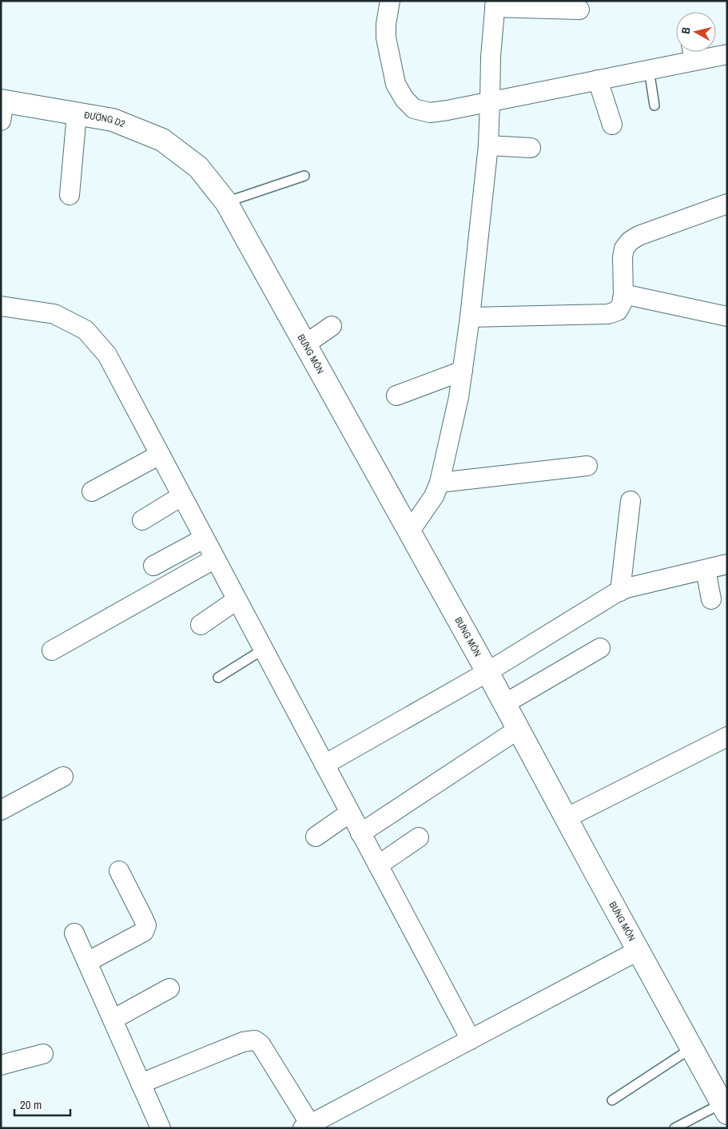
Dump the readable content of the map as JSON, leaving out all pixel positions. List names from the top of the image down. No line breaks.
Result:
{"streets":{"street":["ĐƯỜNG D2","BƯNG MÔN"]},"crossings":[["ĐƯỜNG D2","BƯNG MÔN"]],"scale_bar":"20 m","north":"left"}
